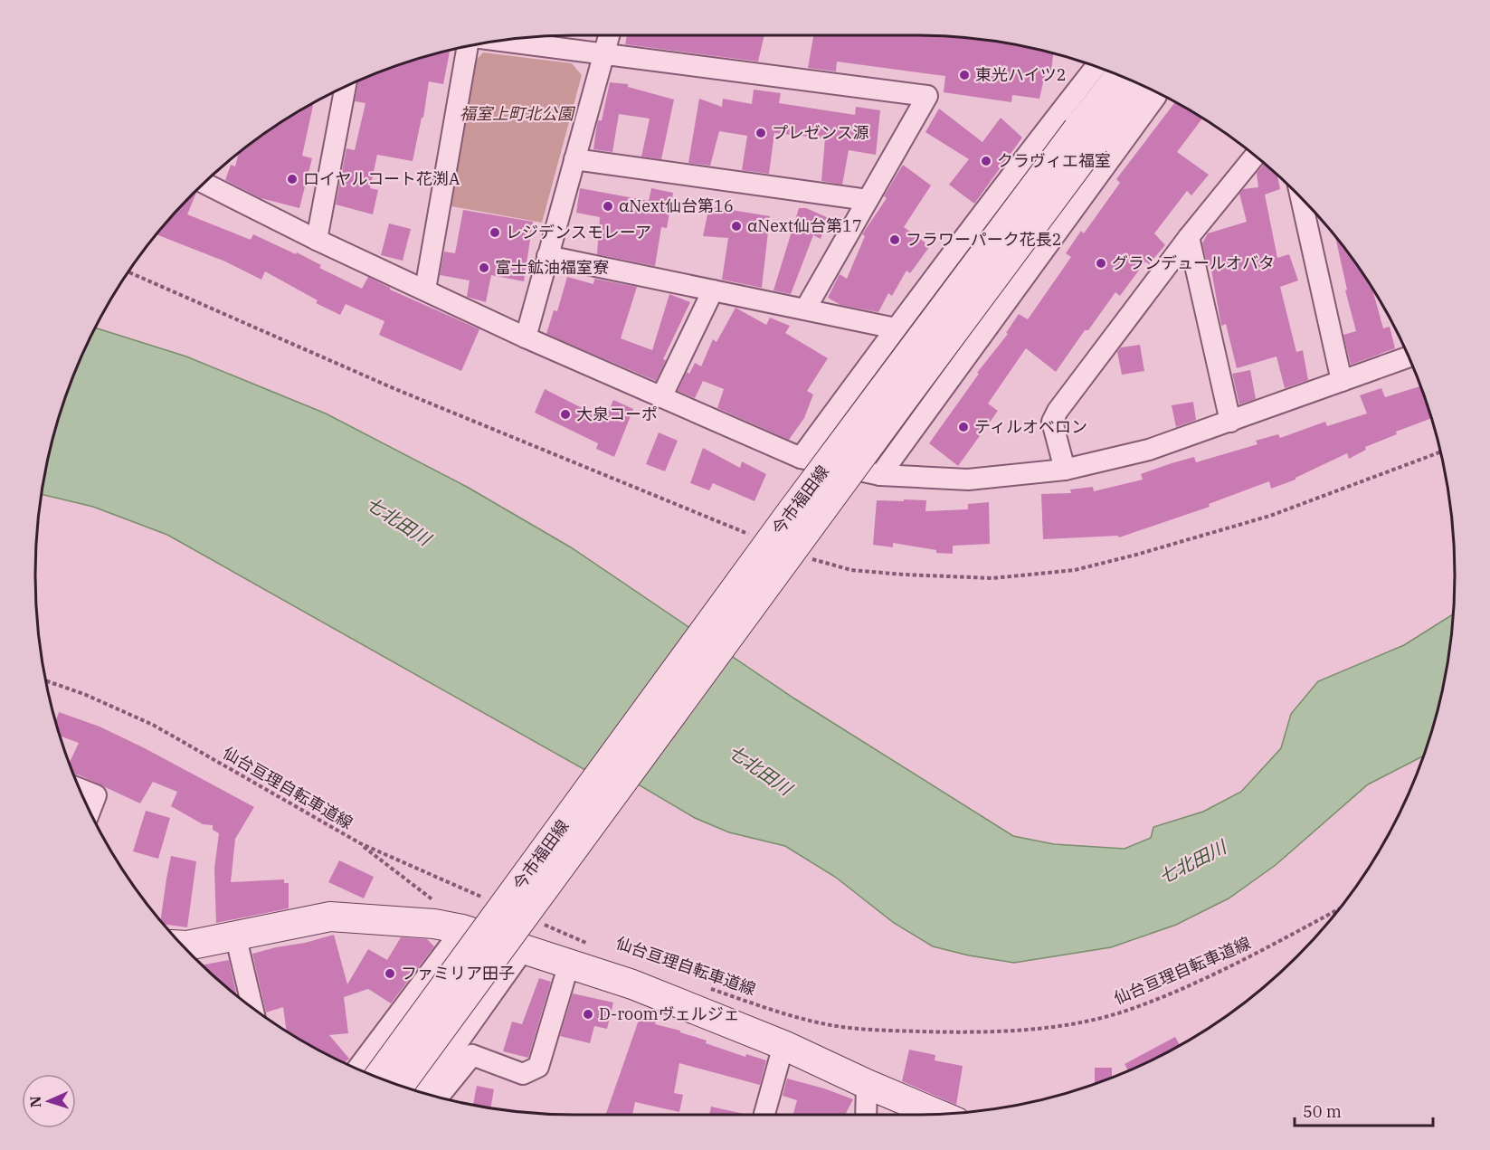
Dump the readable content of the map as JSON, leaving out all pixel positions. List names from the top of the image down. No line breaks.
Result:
{"streets":{"main road":["今市福田線"],"path":["仙台亘理自転車道線"]},"water":["七北田川"],"parks":["福室上町北公園"],"places":["東光ハイツ2","プレゼンス源","クラヴィエ福室","ロイヤルコート花渕A","αNext仙台第16","αNext仙台第17","レジデンスモレーア","フラワーパーク花長2","グランデュールオバタ","富士鉱油福室寮","大泉コーポ","ティルオベロン","ファミリア田子","D-roomヴェルジェ"],"scale_bar":"50 m","north":"left"}
